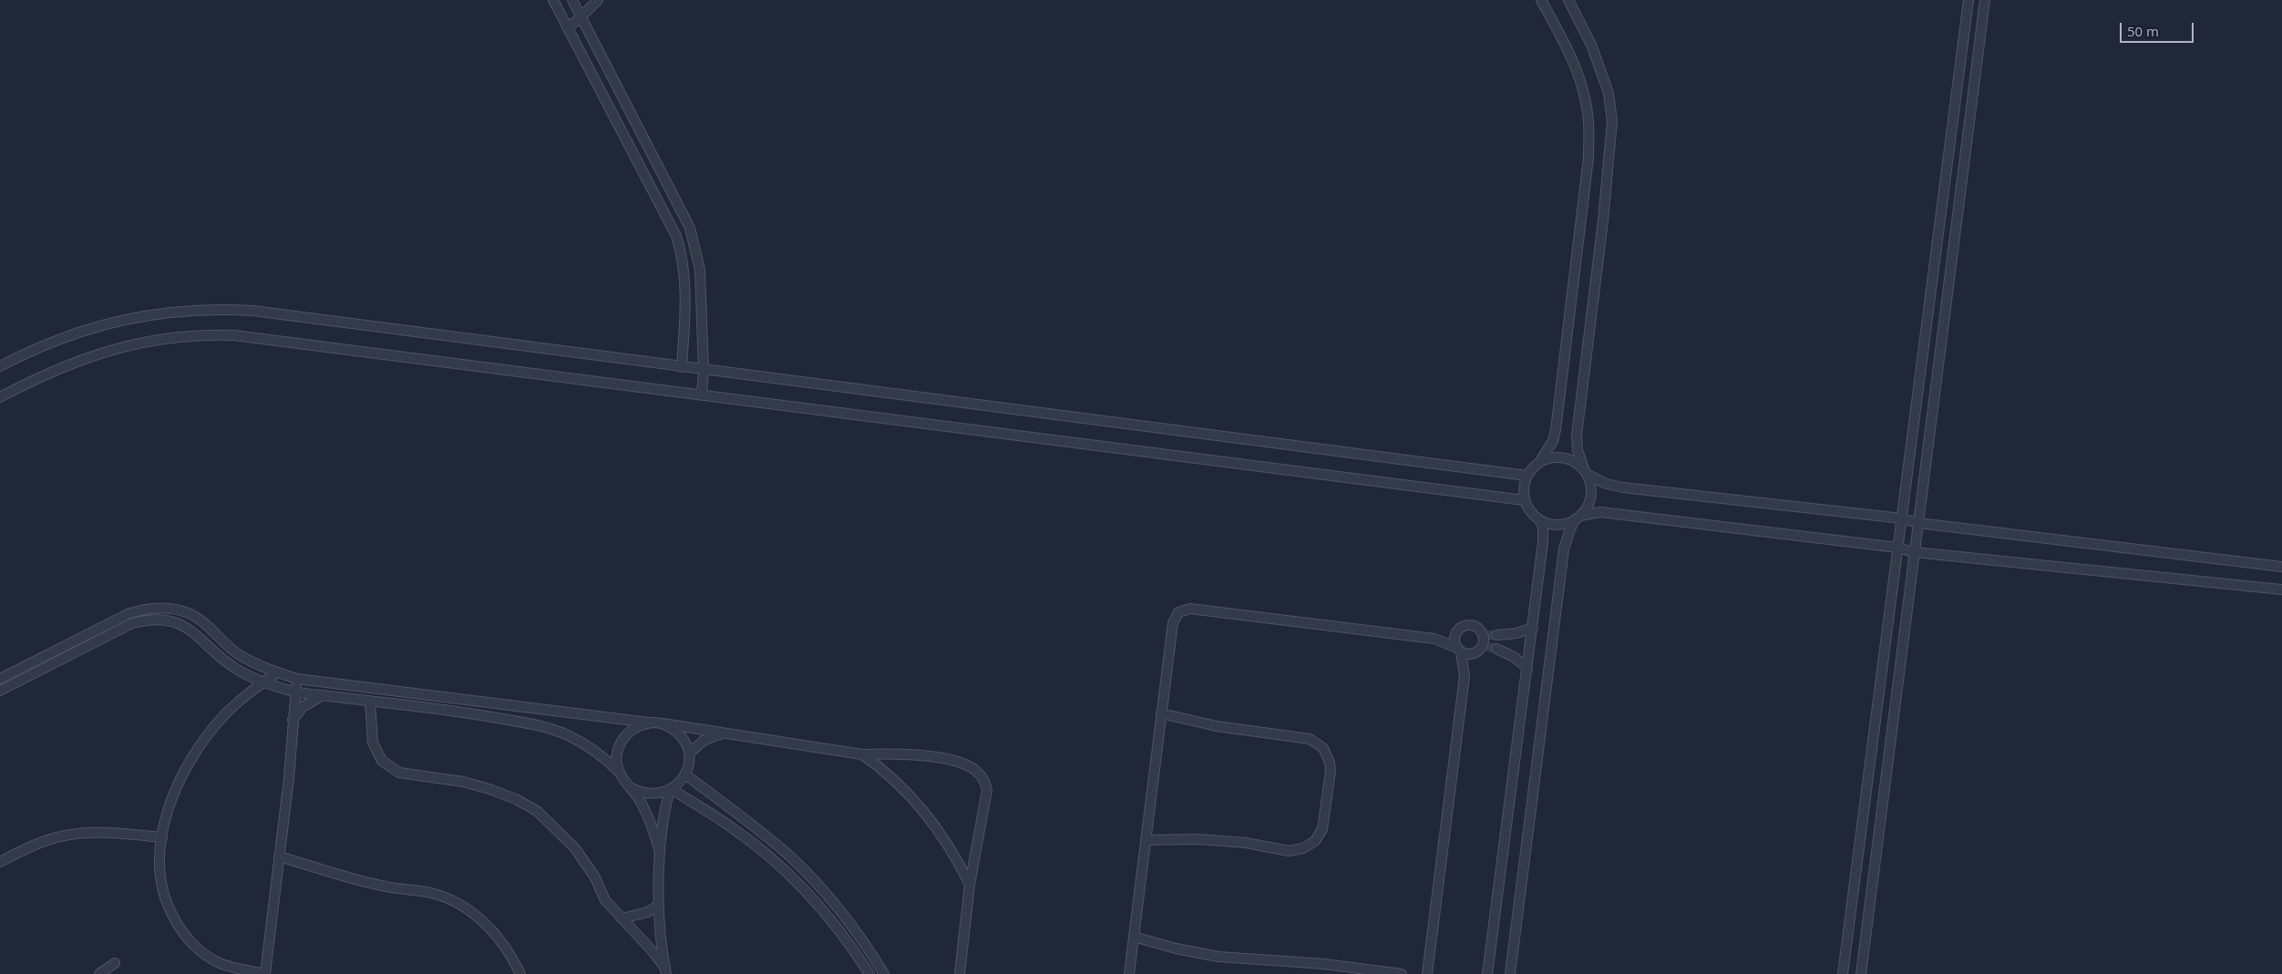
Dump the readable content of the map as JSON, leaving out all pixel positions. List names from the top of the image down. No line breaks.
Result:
{"scale_bar":"50 m"}
